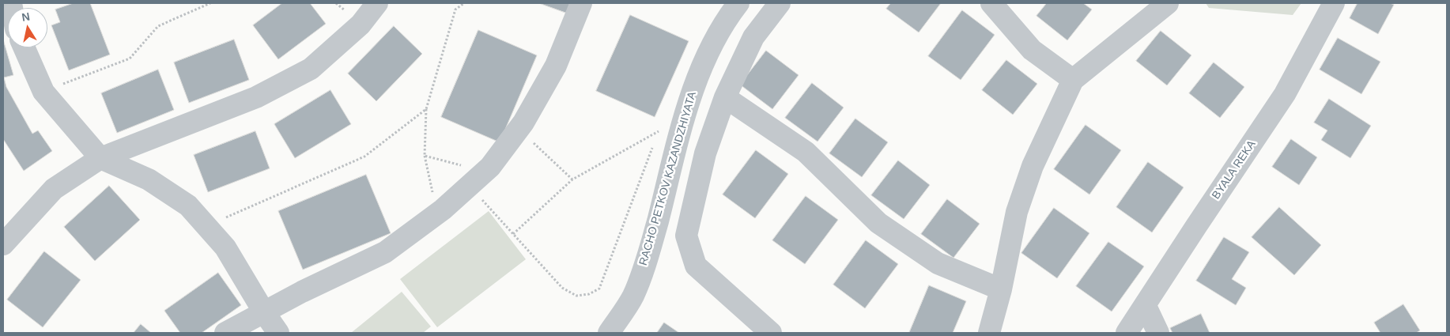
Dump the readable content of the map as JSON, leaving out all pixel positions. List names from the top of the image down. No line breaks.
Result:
{"streets":{"street":["BYALA REKA","RACHO PETKOV KAZANDZHIYATA"]},"north":"top"}
